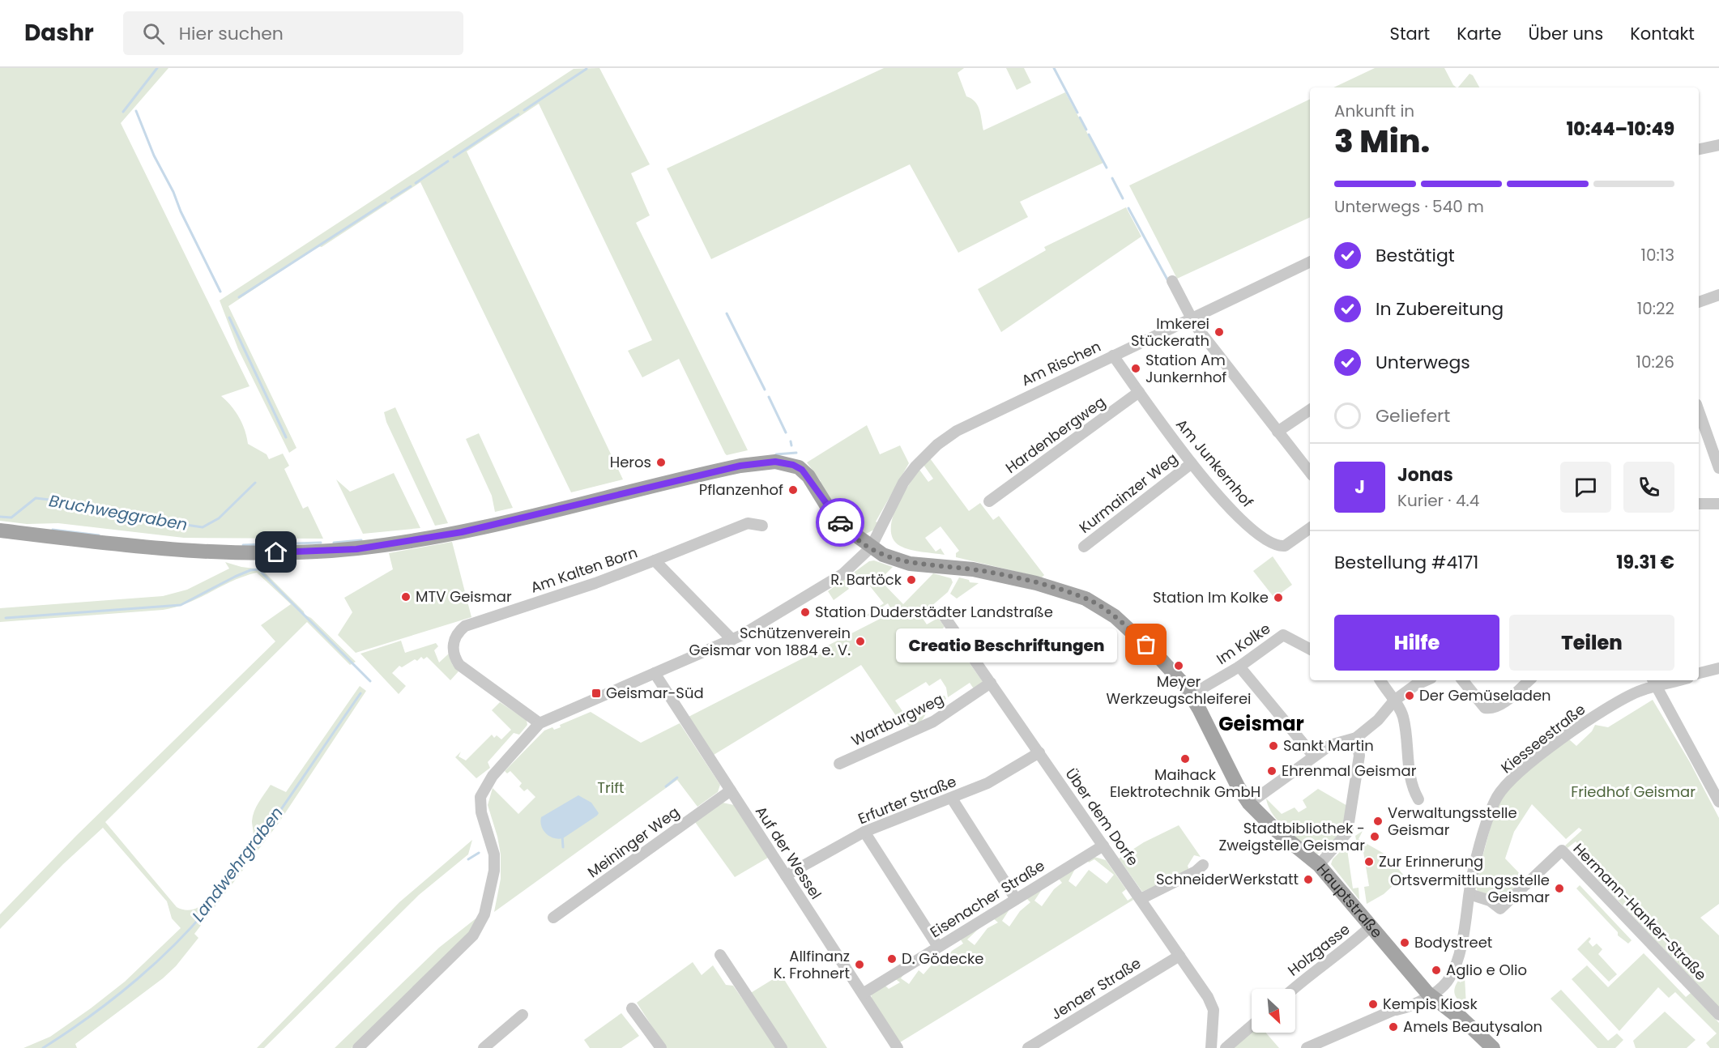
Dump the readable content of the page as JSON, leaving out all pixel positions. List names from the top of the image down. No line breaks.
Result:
{"streets":{"main road":["Hauptstraße"],"street":["Am Rischen","Hardenbergweg","Am Junkernhof","Kurmainzer Weg","Am Kalten Born","Im Kolke","Wartburgweg","Kiesseestraße","Erfurter Straße","Über dem Dorfe","Meininger Weg","Auf der Wessel","Eisenacher Straße","Hermann-Hanker-Straße","Holzgasse","Jenaer Straße"]},"crossings":[["Am Rischen","Am Junkernhof"],["Am Rischen","Hauptstraße"],["Hardenbergweg","Am Junkernhof"],["Am Junkernhof","Kurmainzer Weg"],["Im Kolke","Hauptstraße"],["Wartburgweg","Über dem Dorfe"],["Kiesseestraße","Hauptstraße"],["Kiesseestraße","Hermann-Hanker-Straße"],["Erfurter Straße","Über dem Dorfe"],["Erfurter Straße","Auf der Wessel"],["Über dem Dorfe","Eisenacher Straße"],["Über dem Dorfe","Jenaer Straße"],["Meininger Weg","Auf der Wessel"],["Auf der Wessel","Eisenacher Straße"],["Hauptstraße","Holzgasse"]],"districts":["Geismar"],"water":["Bruchweggraben","Landwehrgraben"],"parks":["Trift","Friedhof Geismar"],"places":{"other":["Imkerei Stückerath","Station Am Junkernhof","Heros","Pflanzenhof","R. Bartöck","MTV Geismar","Station Im Kolke","Station Duderstädter Landstraße","Schützenverein Geismar von 1884 e. V.","Creatio Beschriftungen","Meyer Werkzeugschleiferei","Der Gemüseladen","Sankt Martin","Maihack Elektrotechnik GmbH","Ehrenmal Geismar","Verwaltungsstelle Geismar","Stadtbibliothek - Zweigstelle Geismar","Zur Erinnerung","SchneiderWerkstatt","Ortsvermittlungsstelle Geismar","Bodystreet","D. Gödecke","Allfinanz K. Frohnert","Aglio e Olio","Kempis Kiosk","Amels Beautysalon"],"transit":["Geismar-Süd"]},"north":"bottom right","page":{"header":"Dashr","search":"Hier suchen","nav":["Start","Karte","Über uns","Kontakt"],"heading":["3 Min.","Ankunft in","10:44–10:49"],"panel":["Jonas","Kurier · 4.4","Bestellung #4171","19.31 €"],"bar":"Unterwegs · 540 m","list":[["Bestätigt","10:13"],["In Zubereitung","10:22"],["Unterwegs","10:26"],"Geliefert"],"round":"J","buttons":["Hilfe","Teilen"],"bubble":"Creatio Beschriftungen"}}
